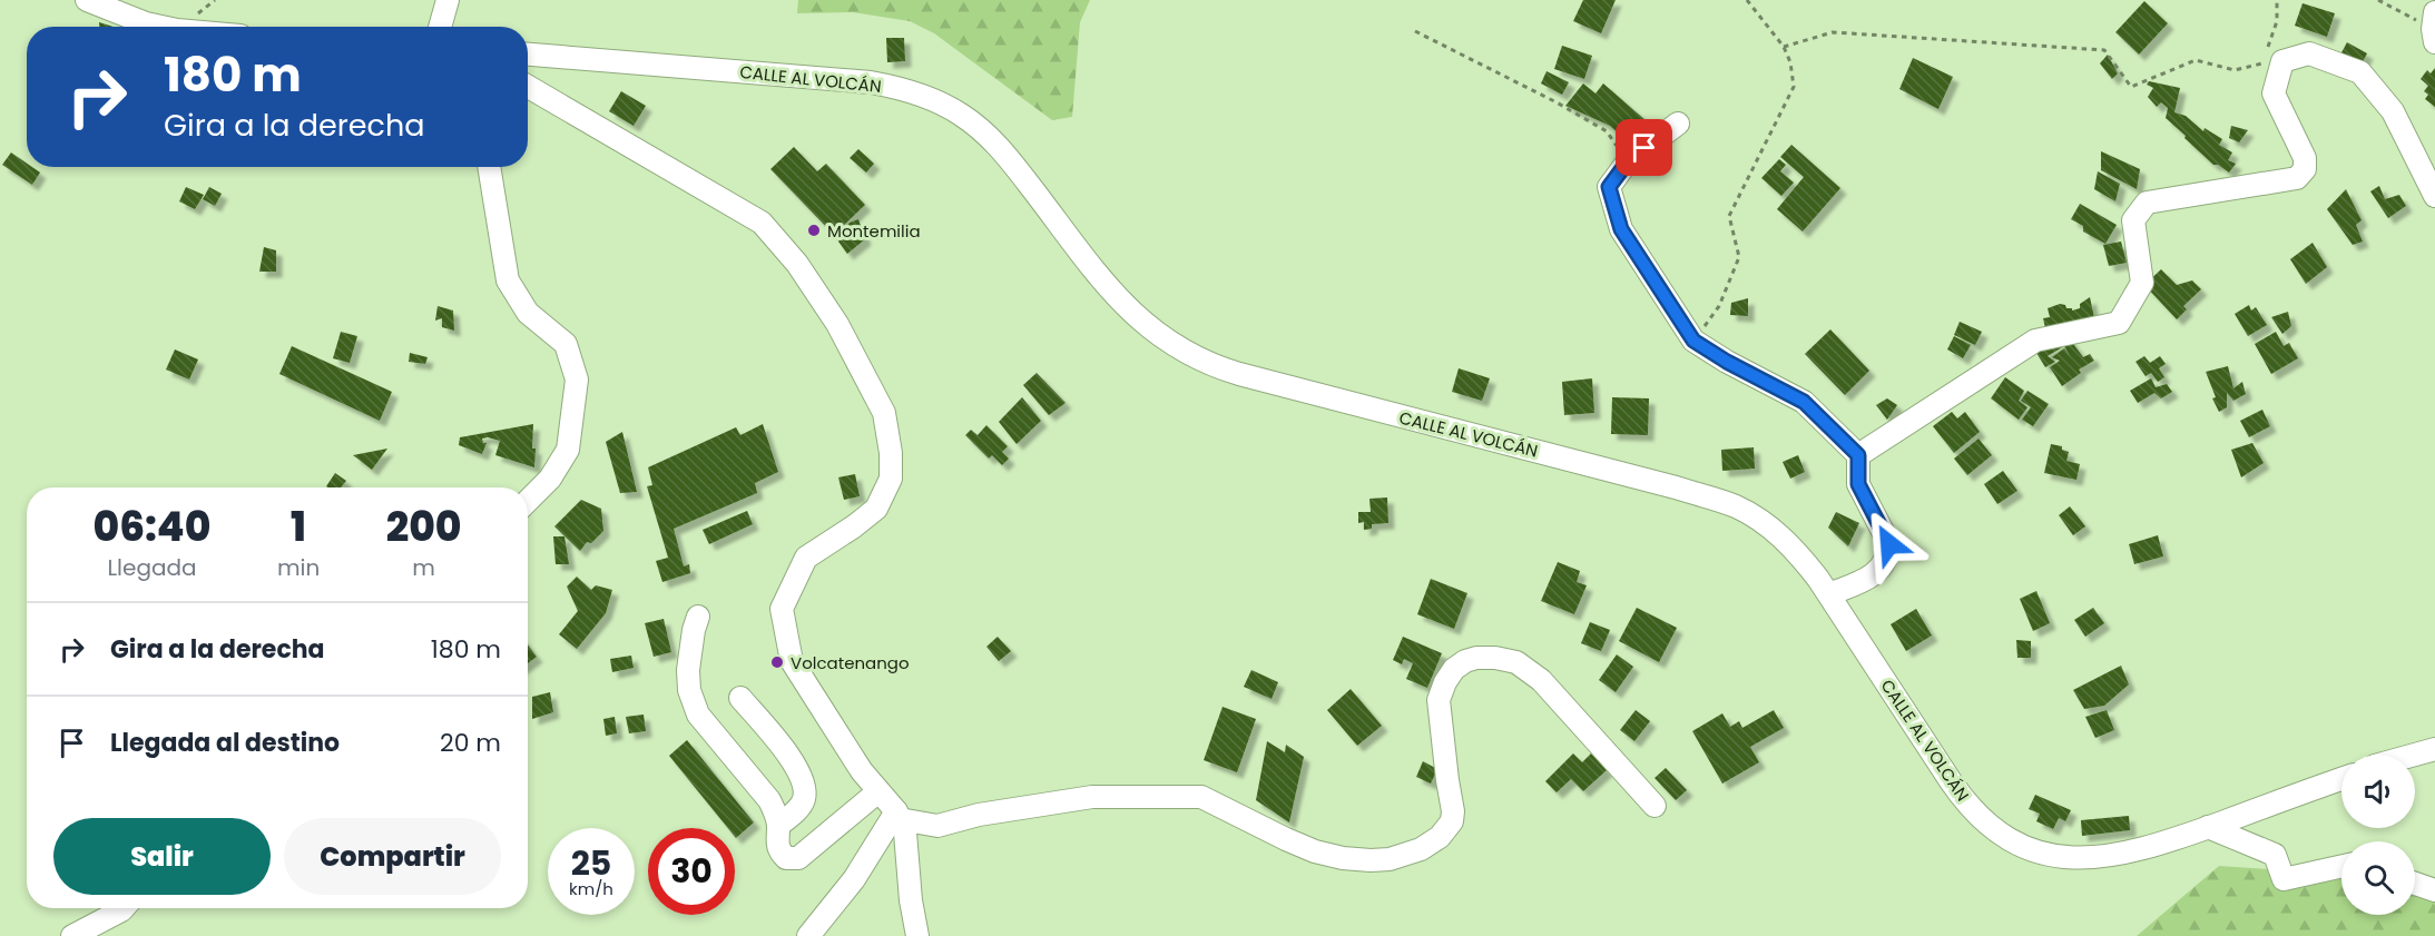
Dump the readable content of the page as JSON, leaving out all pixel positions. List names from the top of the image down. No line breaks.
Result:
{"streets":{"street":["CALLE AL VOLCÁN"]},"places":["Montemilia","Volcatenango"],"page":{"turn":["180 m","Gira a la derecha"],"eta":["06:40","Llegada","1","min","200","m"],"list":[{"name":"Gira a la derecha","value":"180 m"},{"name":"Llegada al destino","value":"20 m"}],"buttons":["Salir","Compartir"],"speed":"25 km/h","limit":"30"}}
